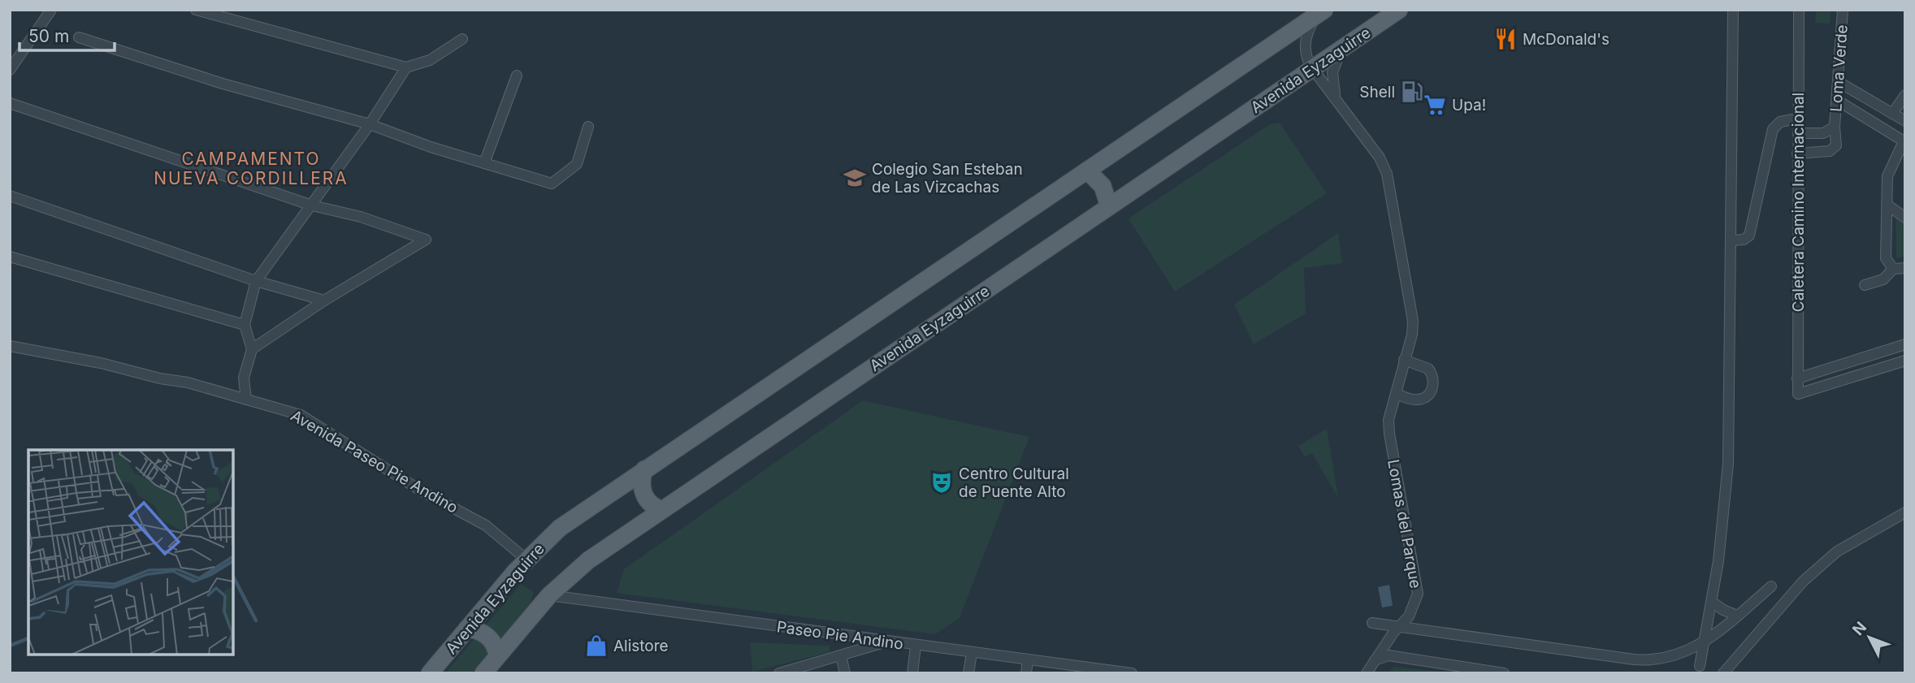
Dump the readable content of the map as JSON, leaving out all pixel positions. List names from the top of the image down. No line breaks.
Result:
{"streets":{"main road":["Avenida Eyzaguirre"],"street":["Loma Verde","Caletera Camino Internacional","Avenida Paseo Pie Andino","Lomas del Parque","Paseo Pie Andino"]},"crossings":[["Loma Verde","Caletera Camino Internacional"],["Avenida Eyzaguirre","Avenida Paseo Pie Andino"],["Avenida Eyzaguirre","Lomas del Parque"],["Avenida Eyzaguirre","Paseo Pie Andino"]],"districts":["CAMPAMENTO NUEVA CORDILLERA"],"places":{"restaurant":["McDonald's"],"fuel station":["Shell"],"supermarket":["Upa!"],"school or university":["Colegio San Esteban de Las Vizcachas"],"theatre":["Centro Cultural de Puente Alto"],"shop":["Alistore"]},"scale_bar":"50 m","north":"top left"}
